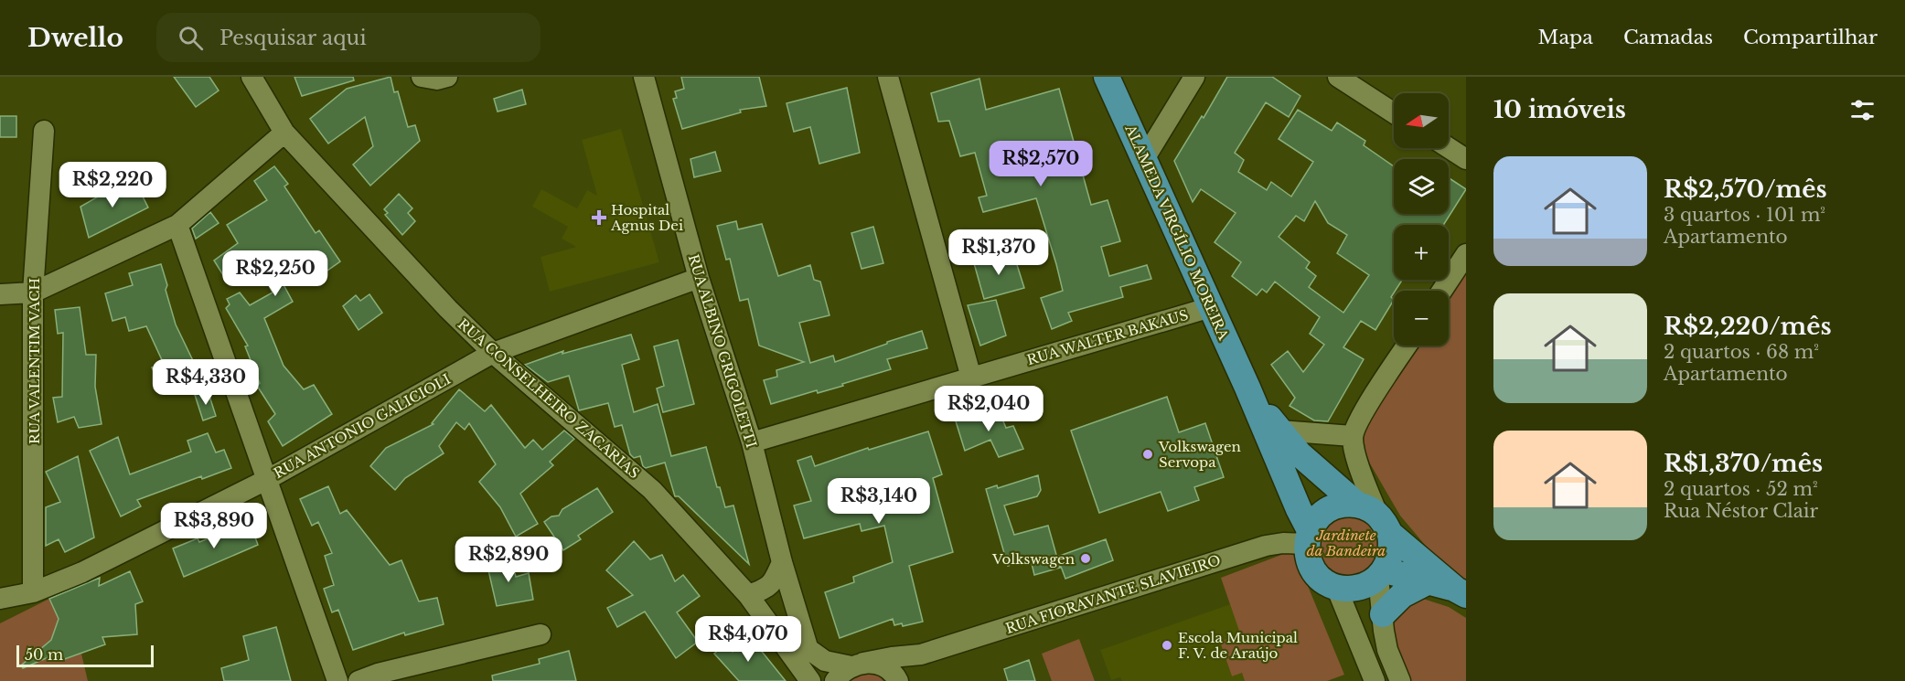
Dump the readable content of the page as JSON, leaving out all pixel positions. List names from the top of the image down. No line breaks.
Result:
{"streets":{"main road":["ALAMEDA VIRGÍLIO MOREIRA"],"street":["RUA WALTER BAKAUS","RUA ALBINO GRIGOLETTI","RUA VALENTIM VACH","RUA CONSELHEIRO ZACARIAS","RUA ANTONIO GALICIOLI","RUA FIORAVANTE SLAVIEIRO"]},"crossings":[["ALAMEDA VIRGÍLIO MOREIRA","RUA WALTER BAKAUS"],["ALAMEDA VIRGÍLIO MOREIRA","RUA FIORAVANTE SLAVIEIRO"],["RUA WALTER BAKAUS","RUA ALBINO GRIGOLETTI"],["RUA ALBINO GRIGOLETTI","RUA CONSELHEIRO ZACARIAS"],["RUA ALBINO GRIGOLETTI","RUA ANTONIO GALICIOLI"],["RUA VALENTIM VACH","RUA ANTONIO GALICIOLI"],["RUA CONSELHEIRO ZACARIAS","RUA ANTONIO GALICIOLI"],["RUA CONSELHEIRO ZACARIAS","RUA FIORAVANTE SLAVIEIRO"]],"parks":["Jardinete da Bandeira"],"places":{"health":["Hospital Agnus Dei"],"other":["Volkswagen Servopa","Volkswagen","Escola Municipal F. V. de Araújo"]},"scale_bar":"50 m","north":"left","page":{"header":"Dwello","search":"Pesquisar aqui","nav":["Mapa","Camadas","Compartilhar"],"heading":"10 imóveis","map_buttons":["+","−"],"price":["R$2,570","R$2,220","R$1,370","R$2,250","R$4,330","R$2,040","R$3,140","R$3,890","R$2,890","R$4,070"],"list":[{"name":"R$2,570/mês","note":"3 quartos · 101 m² · Apartamento"},{"name":"R$2,220/mês","note":"2 quartos · 68 m² · Apartamento"},{"name":"R$1,370/mês","note":"2 quartos · 52 m² · Rua Néstor Clair"}],"scale":"50 m"}}
